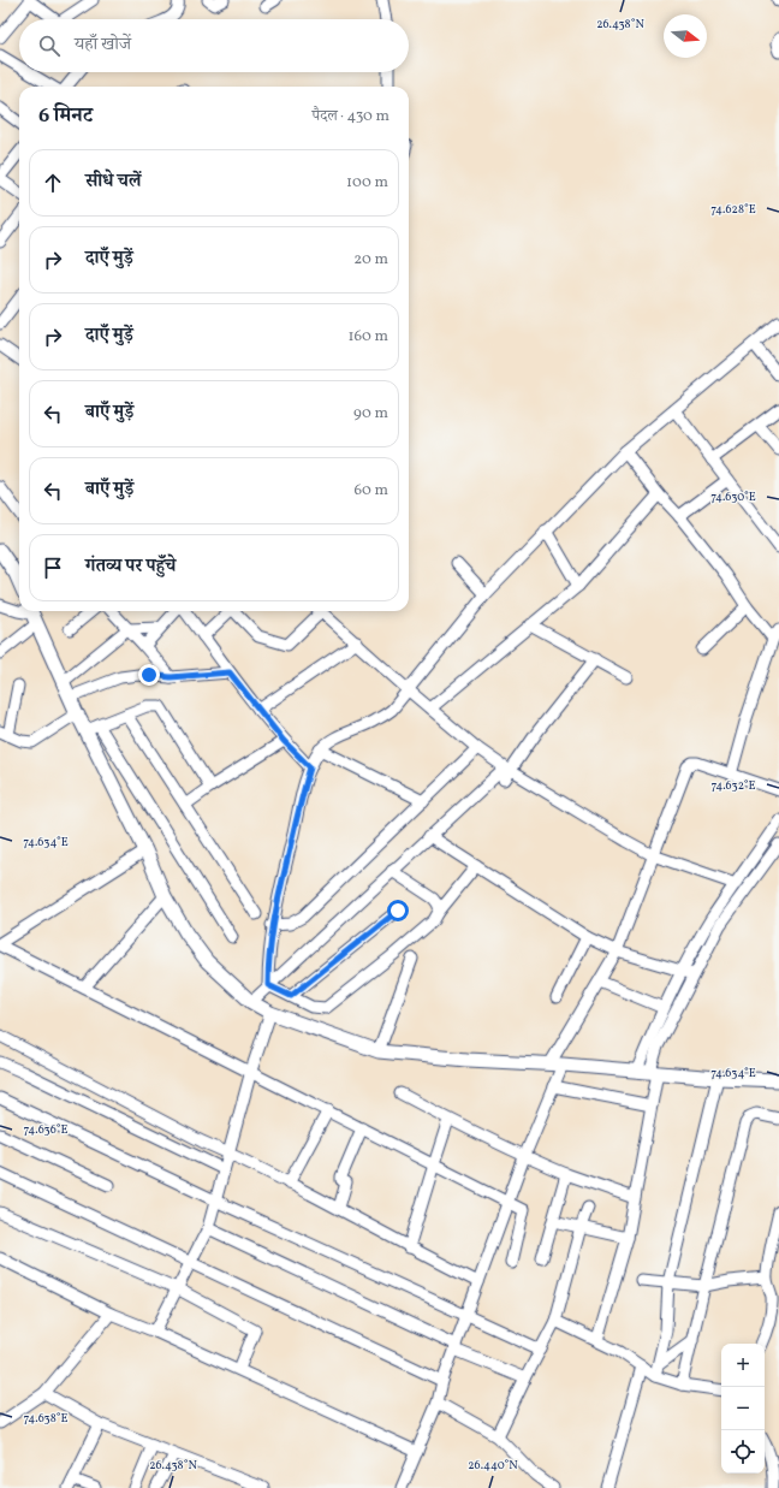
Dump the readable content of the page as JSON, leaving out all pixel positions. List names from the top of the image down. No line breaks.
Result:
{"north":"right","page":{"search":"यहाँ खोजें","heading":["6 मिनट","पैदल · 430 m"],"list":[["सीधे चलें","100 m"],["दाएँ मुड़ें","20 m"],["दाएँ मुड़ें","160 m"],["बाएँ मुड़ें","90 m"],["बाएँ मुड़ें","60 m"],"गंतव्य पर पहुँचे"],"map_buttons":["+","−"]},"coordinates":["26.438°N","74.628°E","74.630°E","74.632°E","74.634°E","74.636°E","74.638°E","26.440°N"]}
